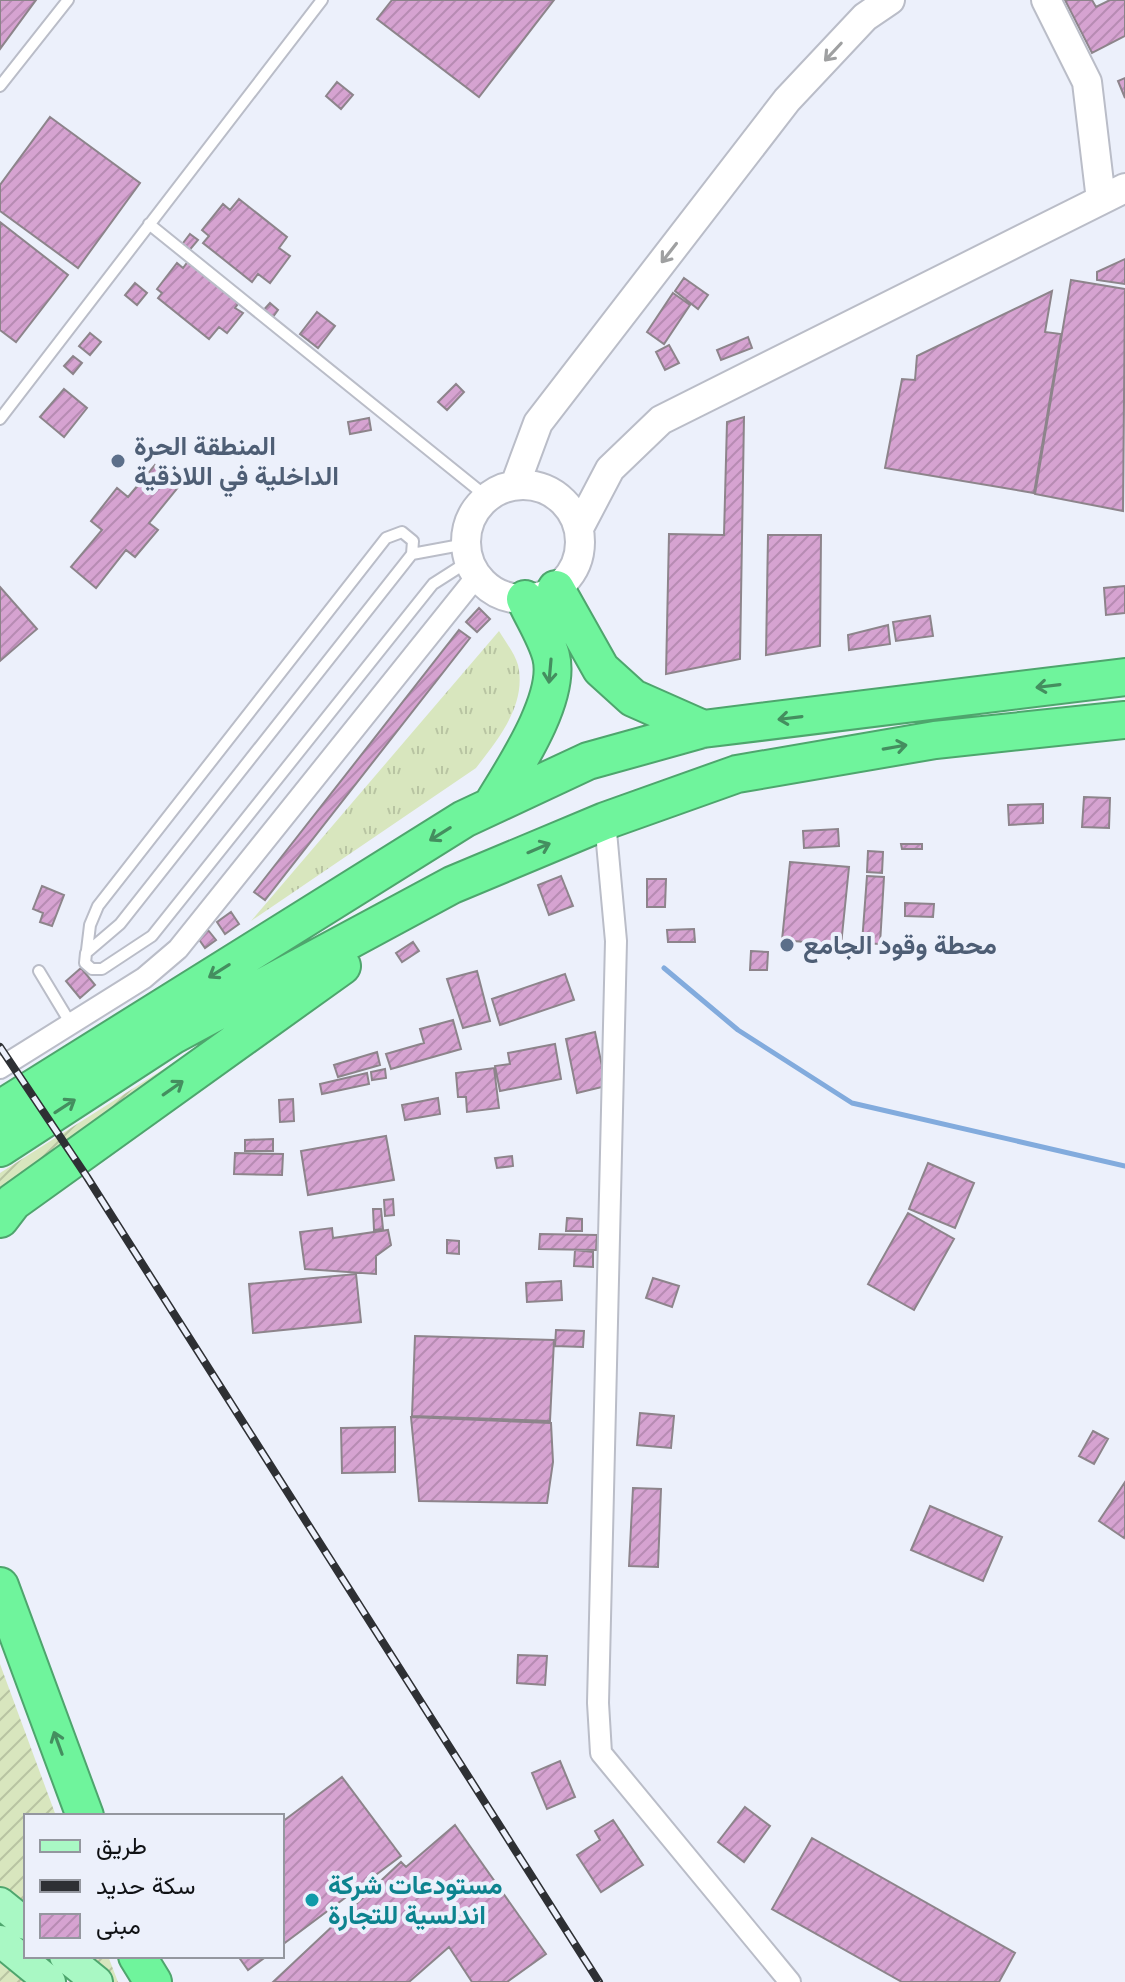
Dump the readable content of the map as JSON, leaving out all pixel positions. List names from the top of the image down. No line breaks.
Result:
{"places":["المنطقة الحرة الداخلية في اللاذقية","محطة وقود الجامع","مستودعات شركة اندلسية للتجارة"],"legend":["طريق","سكة حديد","مبنى"]}
